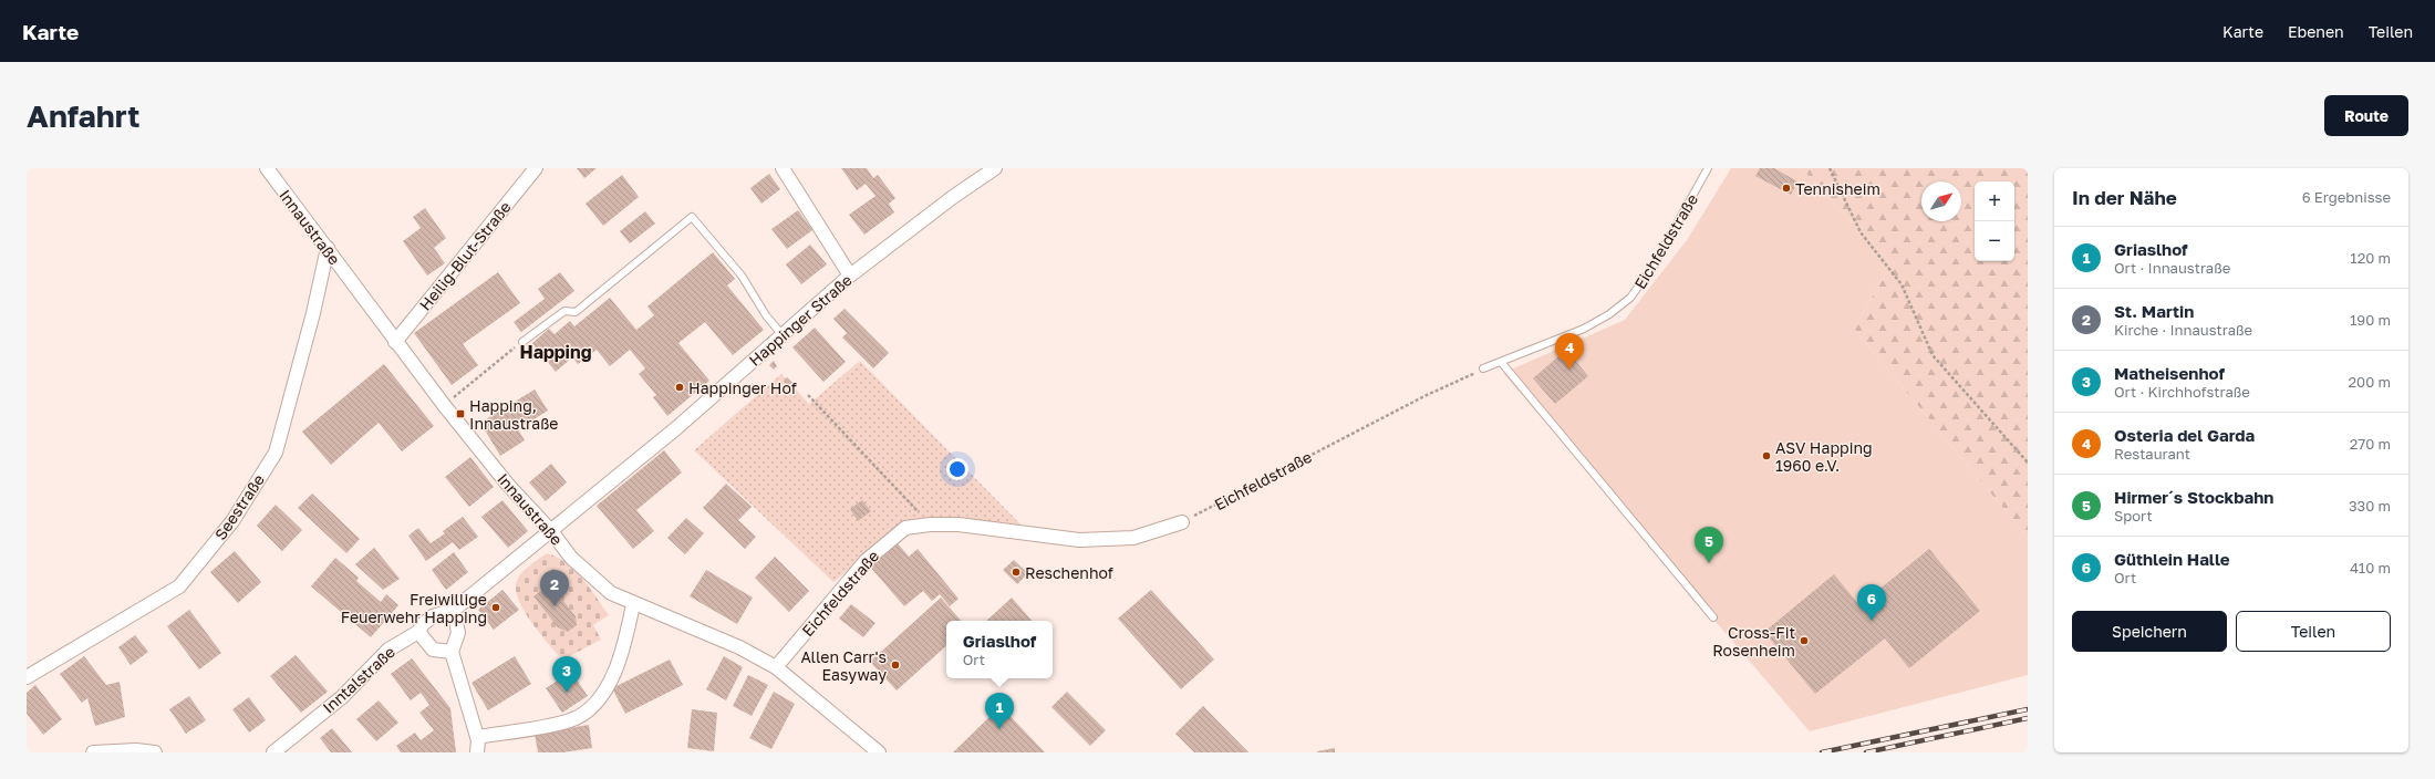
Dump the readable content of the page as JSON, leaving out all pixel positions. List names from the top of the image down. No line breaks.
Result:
{"streets":{"street":["Innaustraße","Eichfeldstraße","Heilig-Blut-Straße","Happinger Straße","Seestraße","Inntalstraße"]},"crossings":[["Innaustraße","Eichfeldstraße"],["Innaustraße","Heilig-Blut-Straße"],["Innaustraße","Happinger Straße"],["Innaustraße","Seestraße"],["Innaustraße","Inntalstraße"],["Happinger Straße","Inntalstraße"]],"districts":["Happing"],"places":{"other":["Tennisheim","Happinger Hof","ASV Happing 1960 e.V.","Reschenhof","Freiwillige Feuerwehr Happing","Cross-Fit Rosenheim","Allen Carr's Easyway"],"transit":["Happing, Innaustraße"]},"north":"top right","page":{"header":"Karte","nav":["Karte","Ebenen","Teilen"],"buttons":["Route",["Speichern","Teilen"]],"title":"Anfahrt","heading":["In der Nähe","6 Ergebnisse"],"map_buttons":["+","−"],"list":[{"mark":"1","name":"Griaslhof","note":"Ort · Innaustraße","value":"120 m"},{"mark":"2","name":"St. Martin","note":"Kirche · Innaustraße","value":"190 m"},{"mark":"3","name":"Matheisenhof","note":"Ort · Kirchhofstraße","value":"200 m"},{"mark":"4","name":"Osteria del Garda","note":"Restaurant","value":"270 m"},{"mark":"5","name":"Hirmer´s Stockbahn","note":"Sport","value":"330 m"},{"mark":"6","name":"Güthlein Halle","note":"Ort","value":"410 m"}],"pins":["4","5","2","6","3","1"],"popup":["Griaslhof","Ort"]}}
